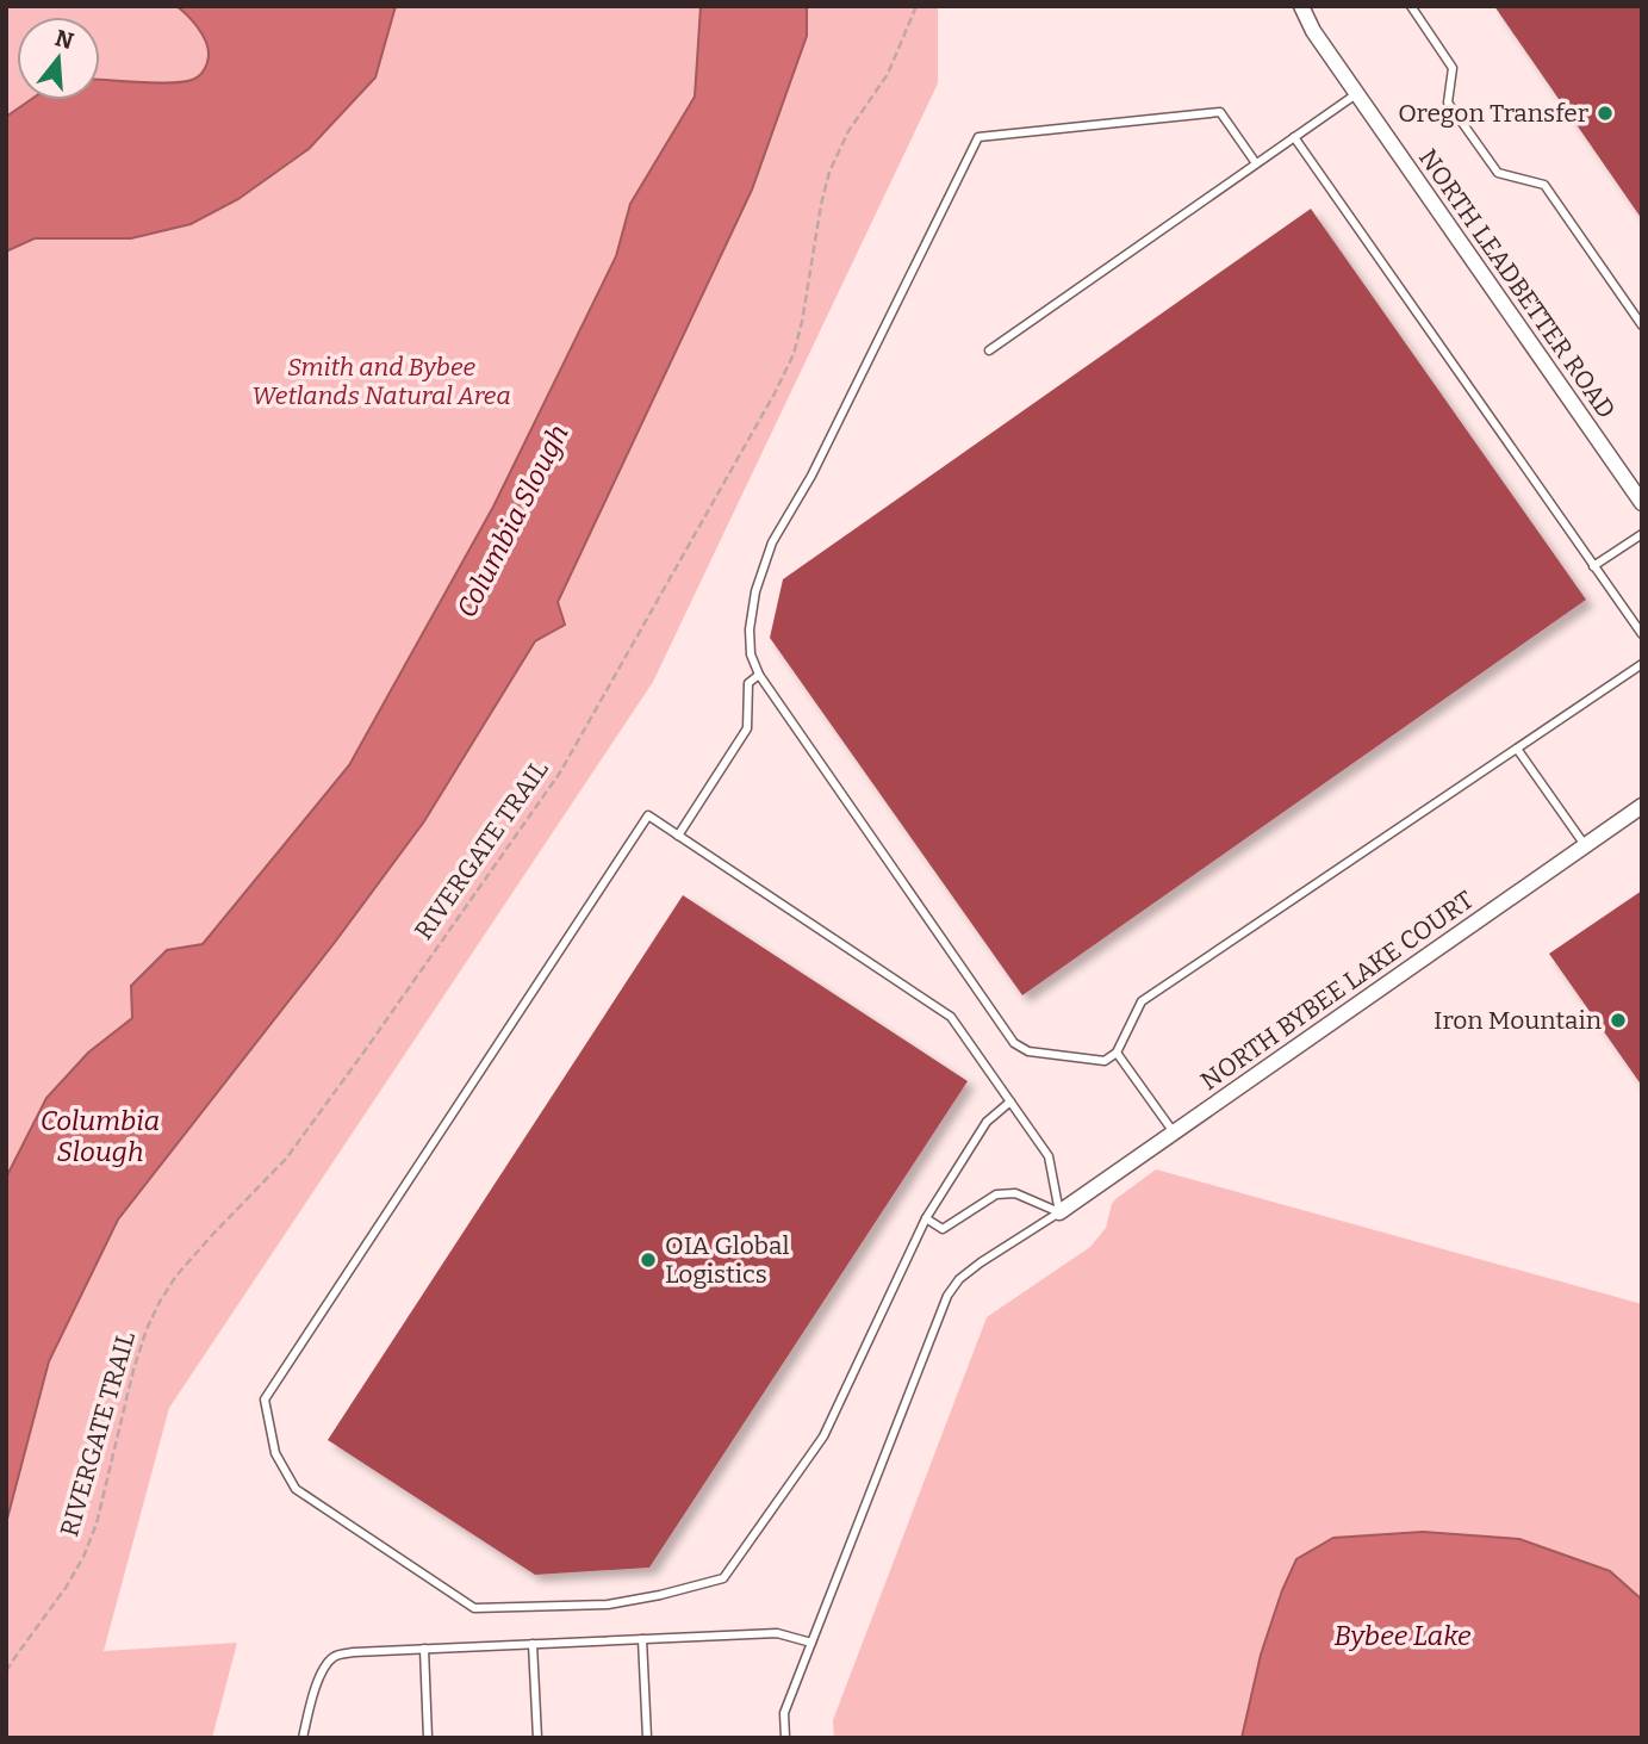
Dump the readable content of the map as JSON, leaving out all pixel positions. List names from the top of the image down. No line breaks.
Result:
{"streets":{"street":["NORTH LEADBETTER ROAD","NORTH BYBEE LAKE COURT"],"path":["RIVERGATE TRAIL"]},"water":["Columbia Slough","Bybee Lake"],"parks":["Smith and Bybee Wetlands Natural Area"],"places":["Oregon Transfer","Iron Mountain","OIA Global Logistics"],"north":"top"}
